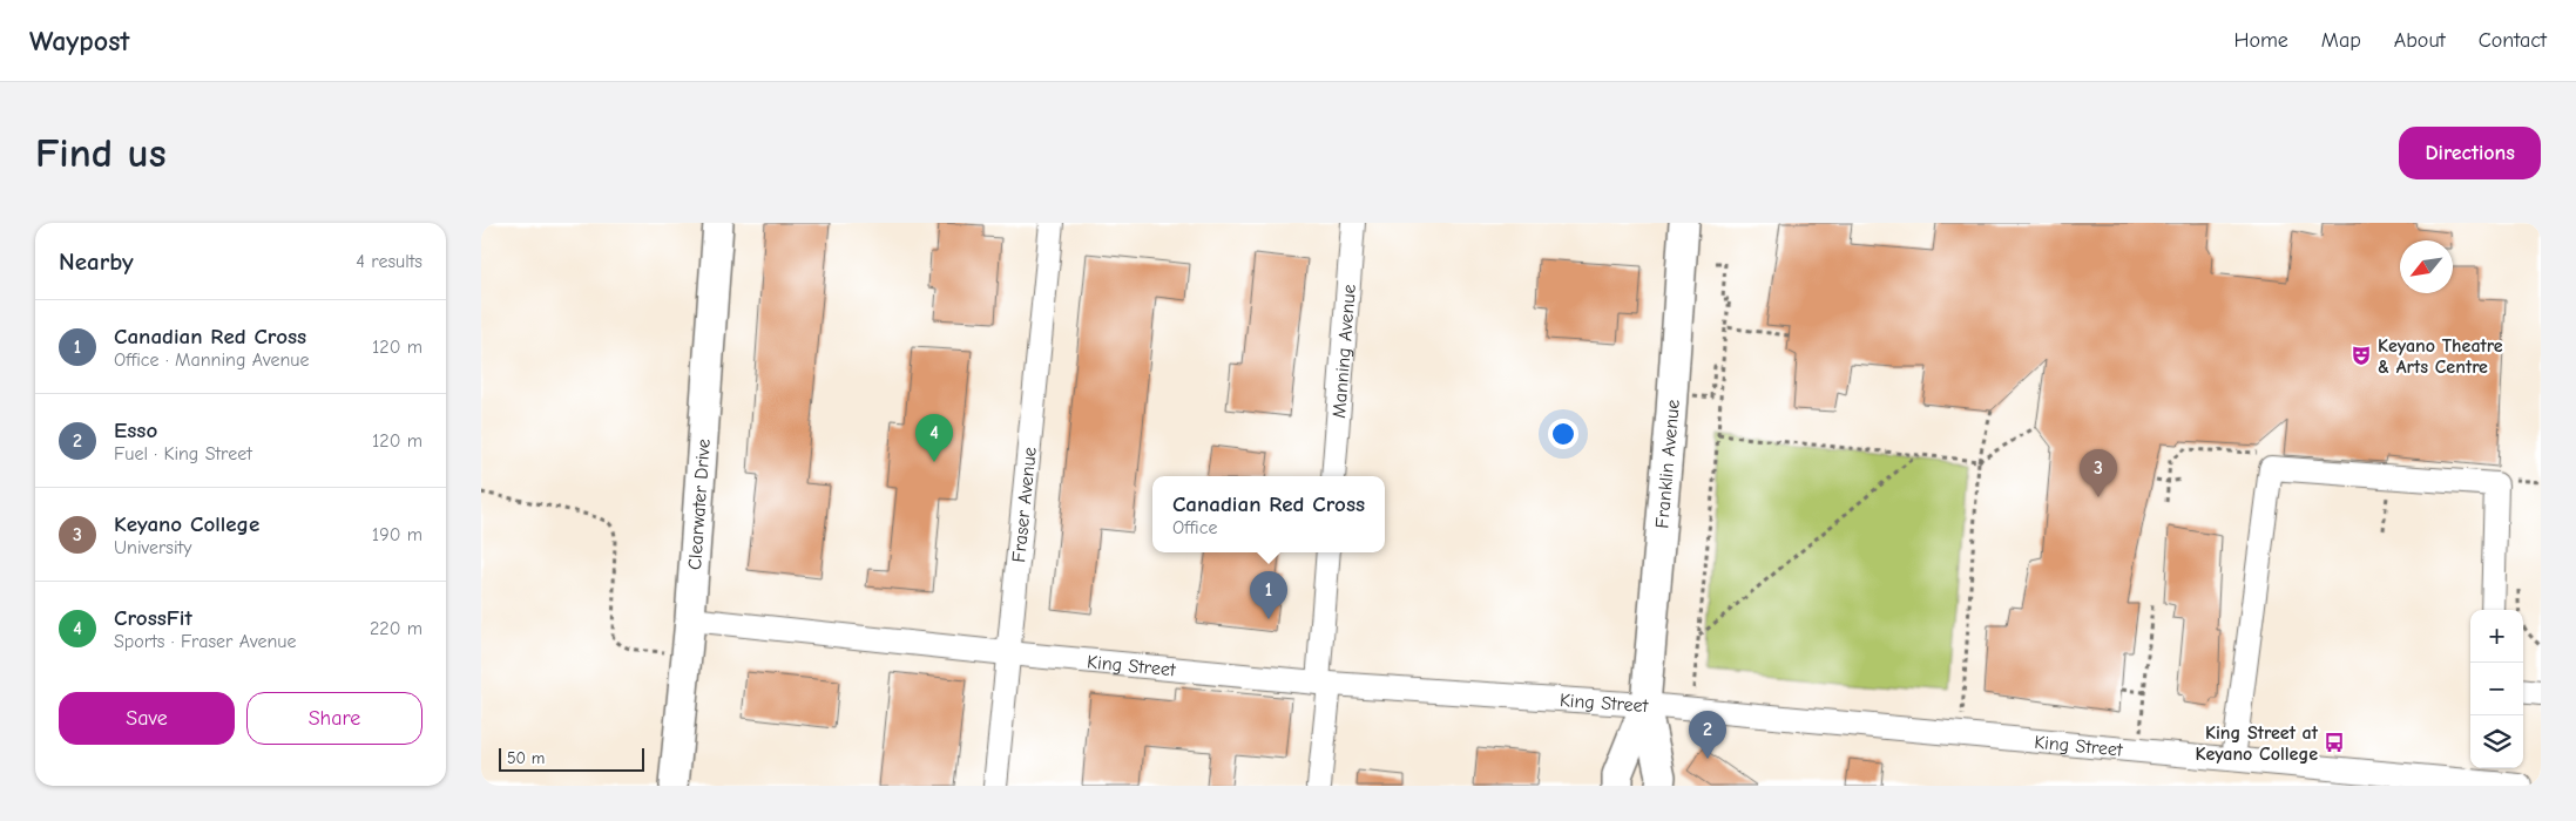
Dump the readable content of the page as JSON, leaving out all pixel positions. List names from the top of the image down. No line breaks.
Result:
{"streets":{"main road":["Franklin Avenue","Clearwater Drive"],"street":["Manning Avenue","Fraser Avenue","King Street"]},"crossings":[["Franklin Avenue","King Street"],["Clearwater Drive","King Street"],["Fraser Avenue","King Street"]],"places":{"theatre":["Keyano Theatre & Arts Centre"],"bus stop":["King Street at Keyano College"]},"scale_bar":"50 m","north":"bottom left","page":{"header":"Waypost","nav":["Home","Map","About","Contact"],"buttons":["Directions",["Save","Share"]],"title":"Find us","heading":["Nearby","4 results"],"list":[{"mark":"1","name":"Canadian Red Cross","note":"Office · Manning Avenue","value":"120 m"},{"mark":"2","name":"Esso","note":"Fuel · King Street","value":"120 m"},{"mark":"3","name":"Keyano College","note":"University","value":"190 m"},{"mark":"4","name":"CrossFit","note":"Sports · Fraser Avenue","value":"220 m"}],"pins":["4","3","1","2"],"popup":["Canadian Red Cross","Office"],"map_buttons":["+","−"],"scale":"50 m"}}
